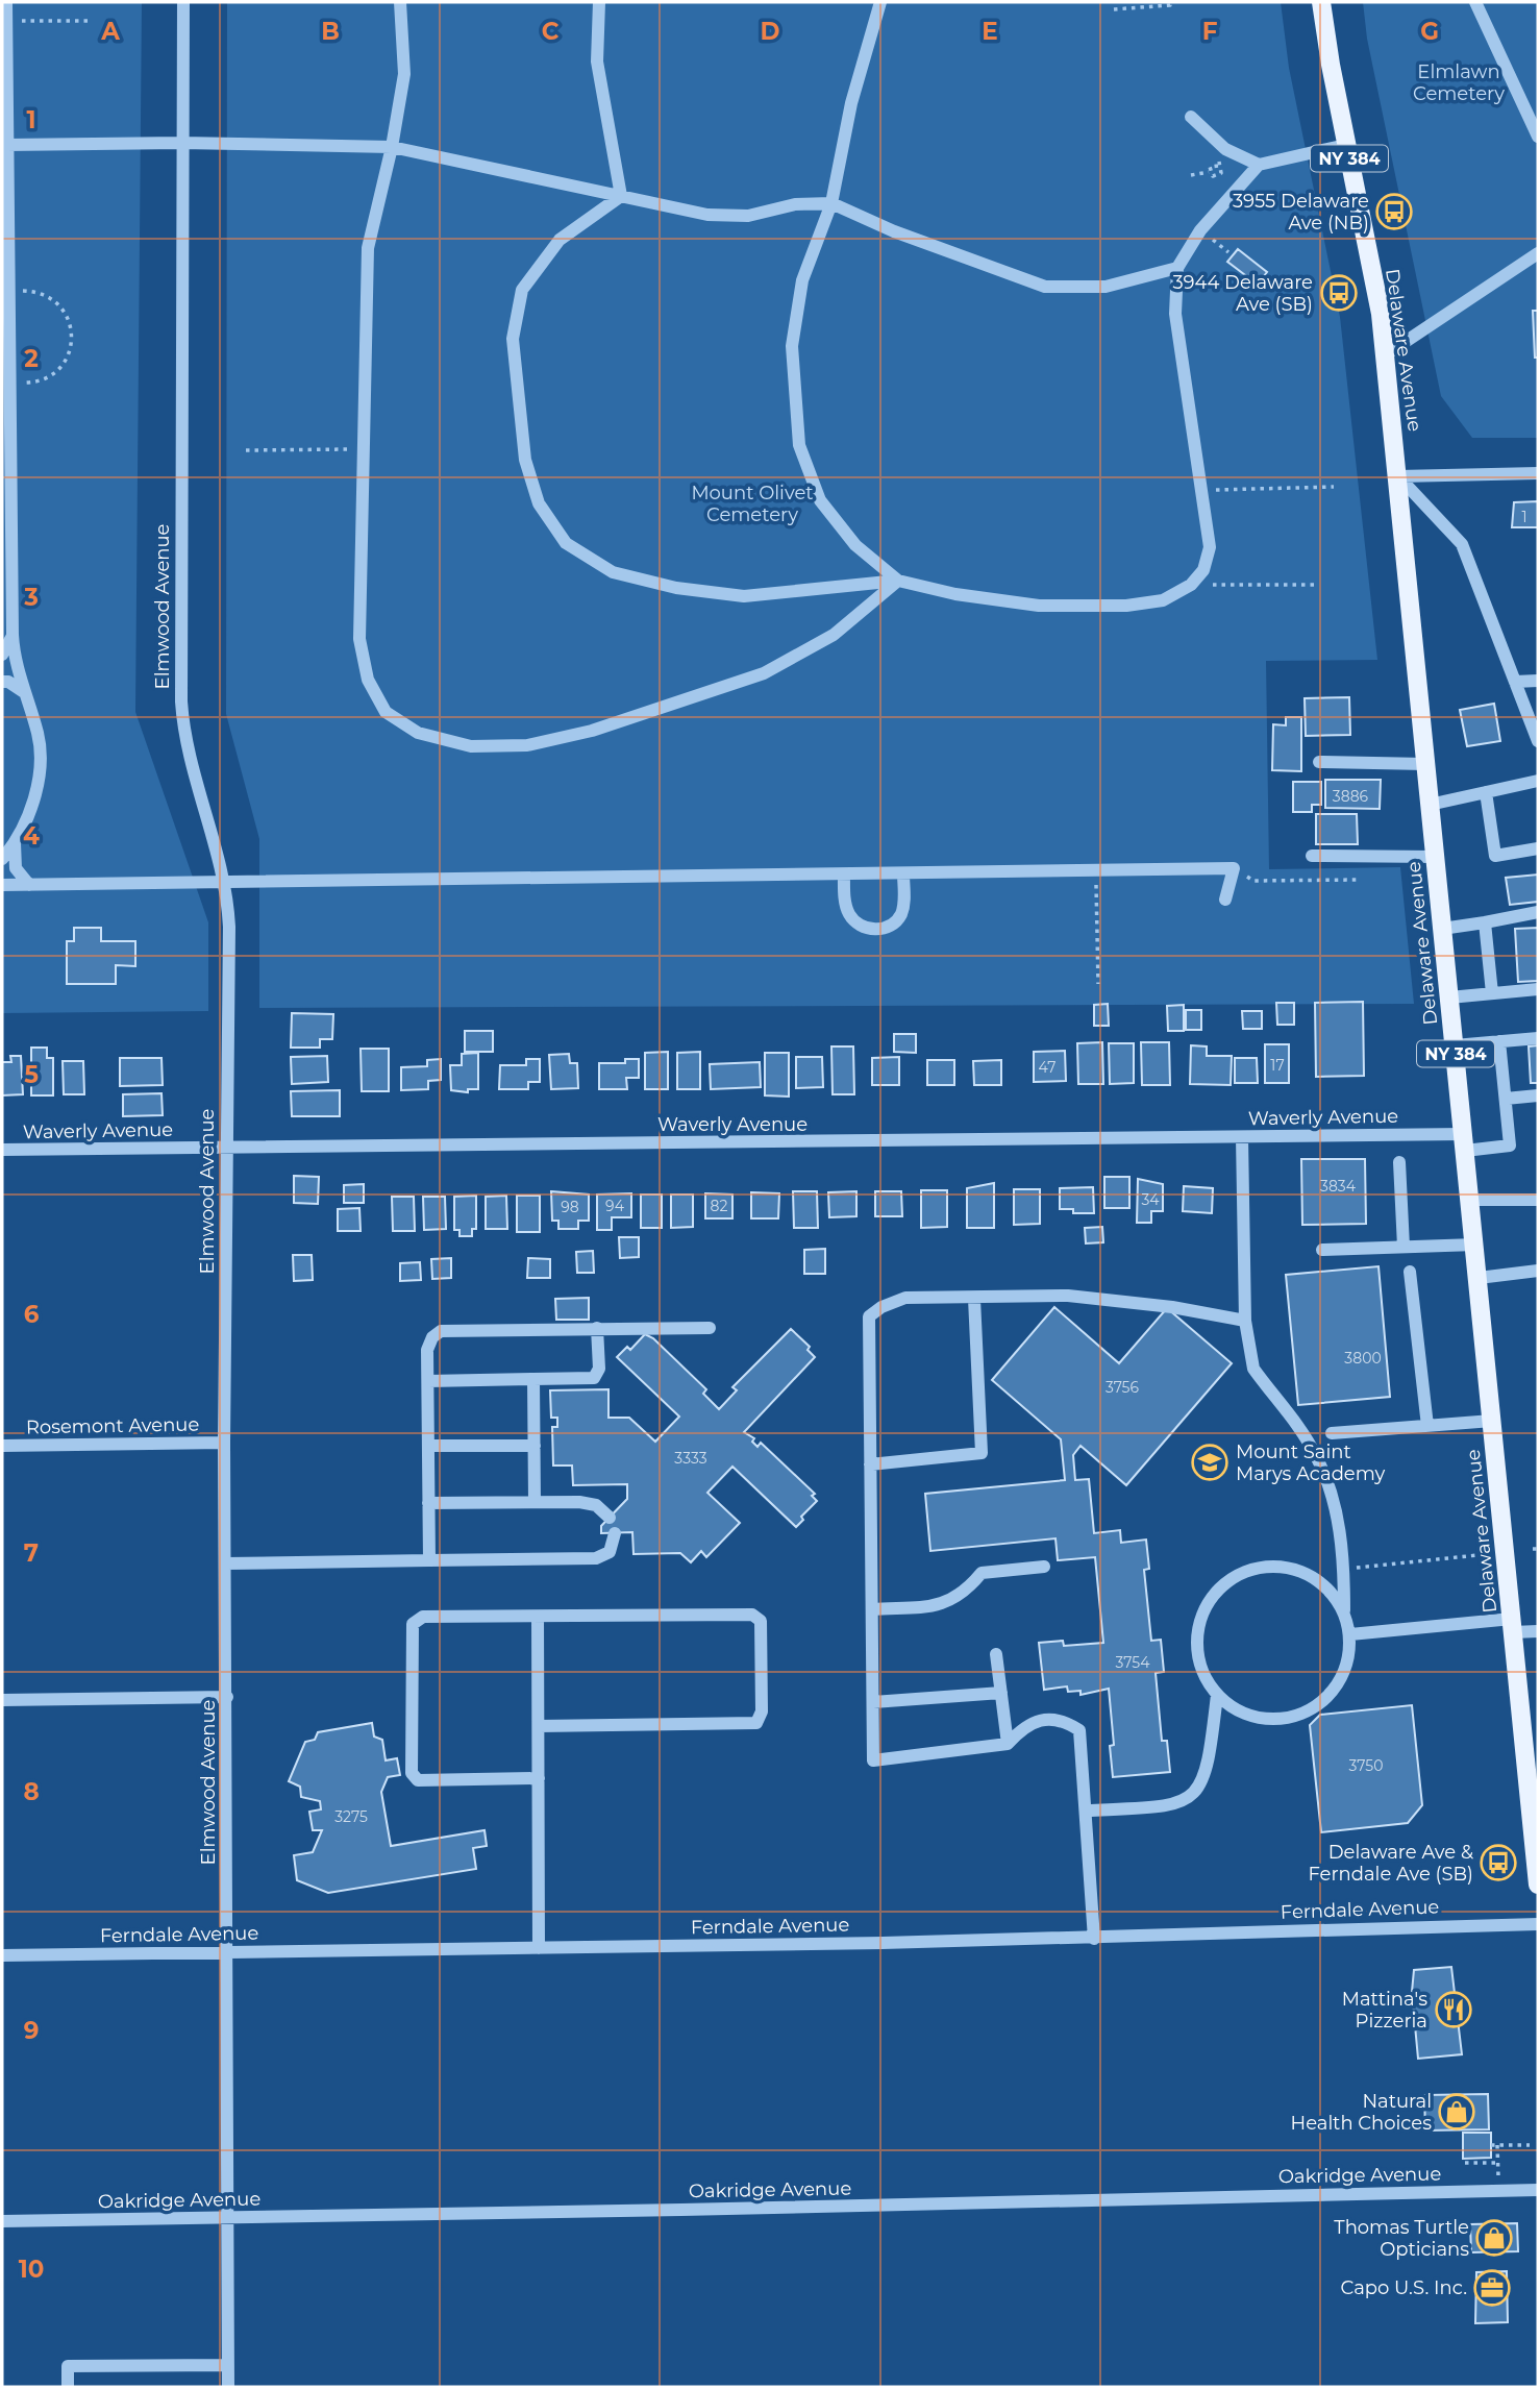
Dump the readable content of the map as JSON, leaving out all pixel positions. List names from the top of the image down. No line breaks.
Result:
{"streets":{"main road":["NY 384","Delaware Avenue"],"street":["Elmwood Avenue","Waverly Avenue","Rosemont Avenue","Ferndale Avenue","Oakridge Avenue"]},"crossings":[["Delaware Avenue","Waverly Avenue"],["Elmwood Avenue","Waverly Avenue"],["Elmwood Avenue","Rosemont Avenue"],["Elmwood Avenue","Ferndale Avenue"],["Elmwood Avenue","Oakridge Avenue"]],"parks":["Elmlawn Cemetery","Mount Olivet Cemetery"],"places":{"bus stop":["3955 Delaware Ave (NB)","3944 Delaware Ave (SB)","Delaware Ave & Ferndale Ave (SB)"],"school or university":["Mount Saint Marys Academy"],"restaurant":["Mattina's Pizzeria"],"shop":["Natural Health Choices","Thomas Turtle Opticians"],"office":["Capo U.S. Inc."]},"house_numbers":["1","3886","17","47","3834","34","94","82","98","3800","3756","3333","3754","3750","3275"],"grid":{"columns":["A","B","C","D","E","F","G"],"rows":["1","2","3","4","5","6","7","8","9","10"]}}
